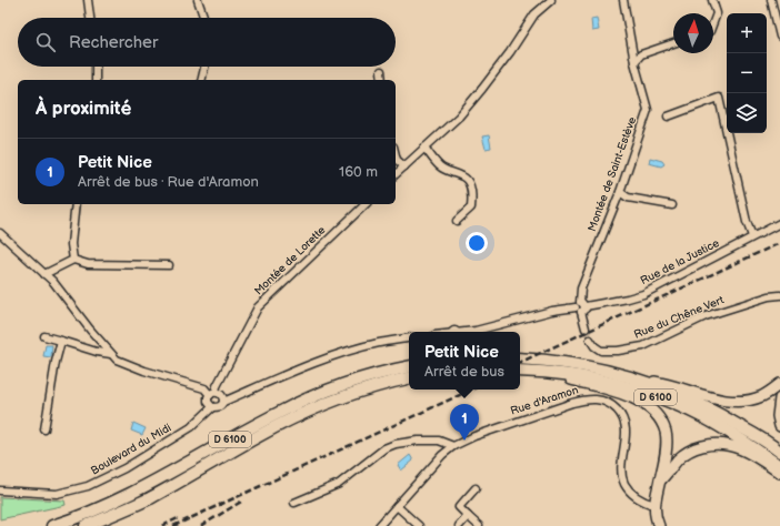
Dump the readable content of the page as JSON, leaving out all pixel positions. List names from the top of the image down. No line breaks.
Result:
{"streets":{"main road":["D 6100"],"street":["Montée de Saint-Estève","Montée de Lorette","Rue de la Justice","Rue du Chêne Vert","Rue d'Aramon","Boulevard du Midi"]},"crossings":[["Montée de Saint-Estève","Rue de la Justice"],["Montée de Lorette","Boulevard du Midi"]],"north":"top","page":{"map_buttons":["+","−"],"search":"Rechercher","heading":"À proximité","list":[{"mark":"1","name":"Petit Nice","note":"Arrêt de bus · Rue d'Aramon","value":"160 m"}],"popup":["Petit Nice","Arrêt de bus"],"pins":"1"}}
